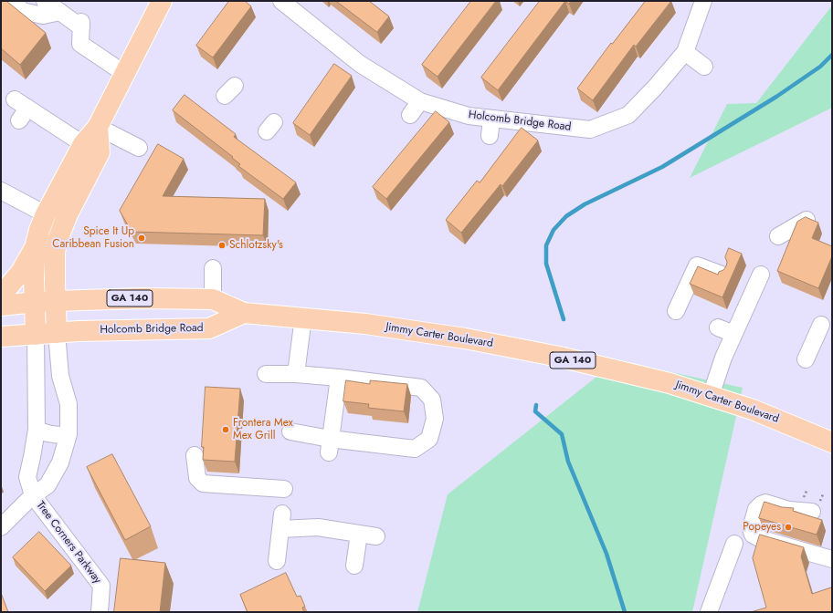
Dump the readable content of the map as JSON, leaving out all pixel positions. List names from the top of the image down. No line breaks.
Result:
{"streets":{"main road":["Holcomb Bridge Road","GA 140","Jimmy Carter Boulevard"],"street":["Tree Corners Parkway"]},"crossings":[["Holcomb Bridge Road","Jimmy Carter Boulevard"],["Holcomb Bridge Road","Tree Corners Parkway"],["GA 140","Jimmy Carter Boulevard"]],"places":["Spice It Up Caribbean Fusion","Schlotzsky's","Frontera Mex Mex Grill","Popeyes"]}
